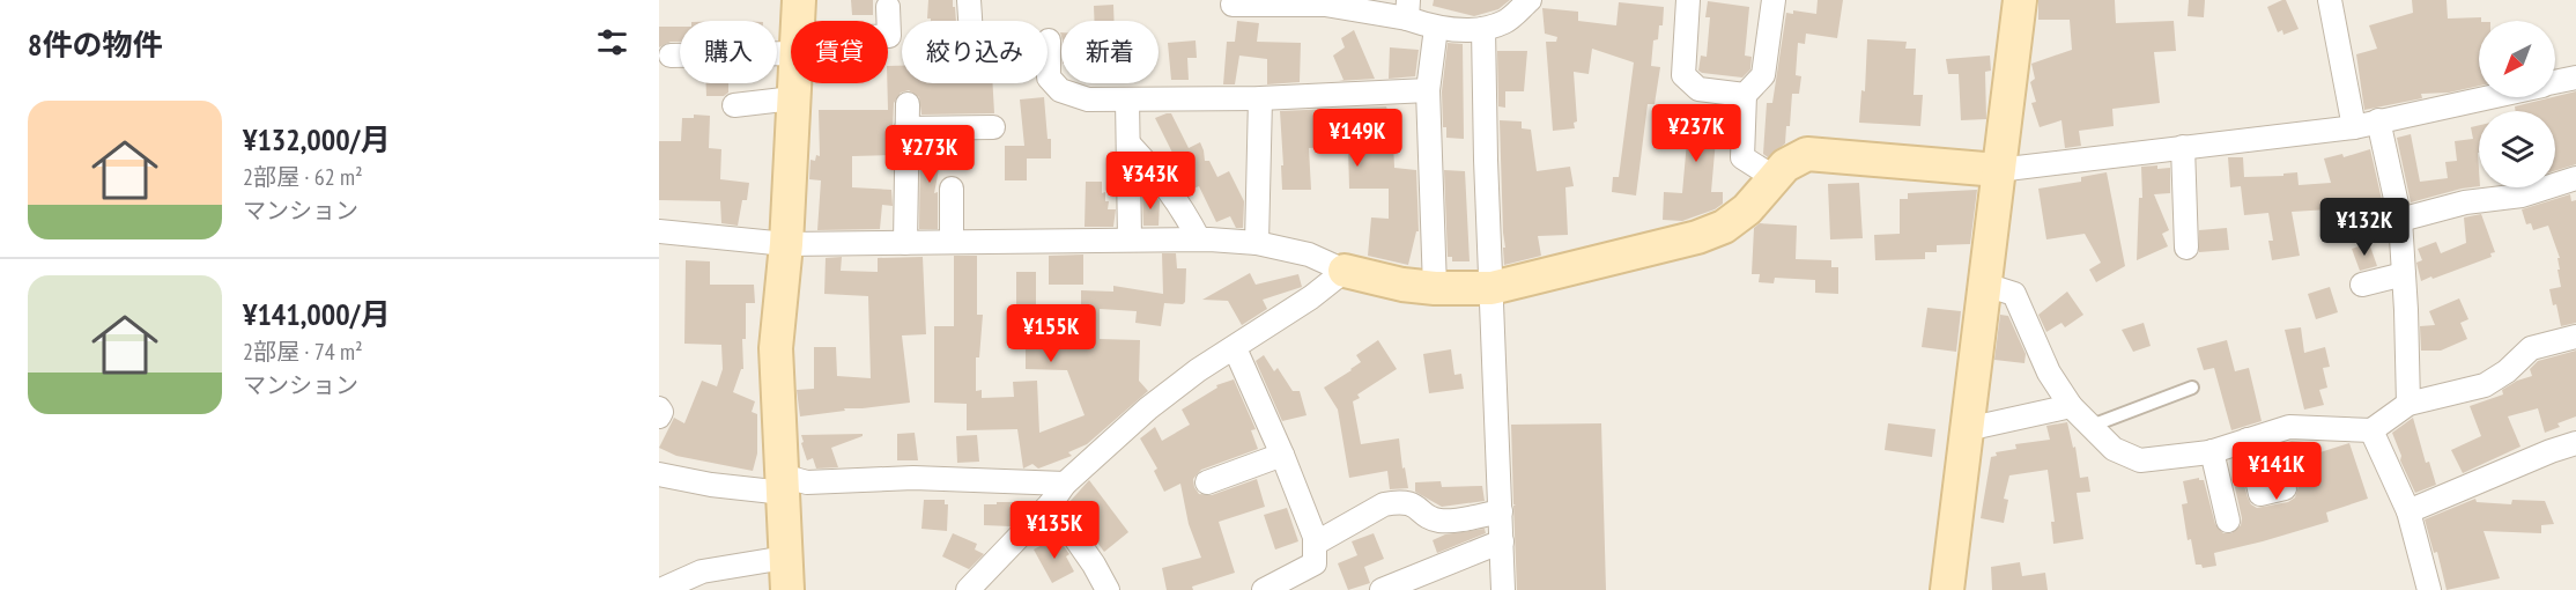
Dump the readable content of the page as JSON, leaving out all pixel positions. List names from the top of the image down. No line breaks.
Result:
{"north":"bottom left","page":{"heading":"8件の物件","chip":["購入","賃貸","絞り込み","新着"],"list":[{"name":"¥132,000/月","note":"2部屋 · 62 m² · マンション"},{"name":"¥141,000/月","note":"2部屋 · 74 m² · マンション"}],"price":["¥237K","¥149K","¥273K","¥343K","¥132K","¥155K","¥141K","¥135K"]}}
